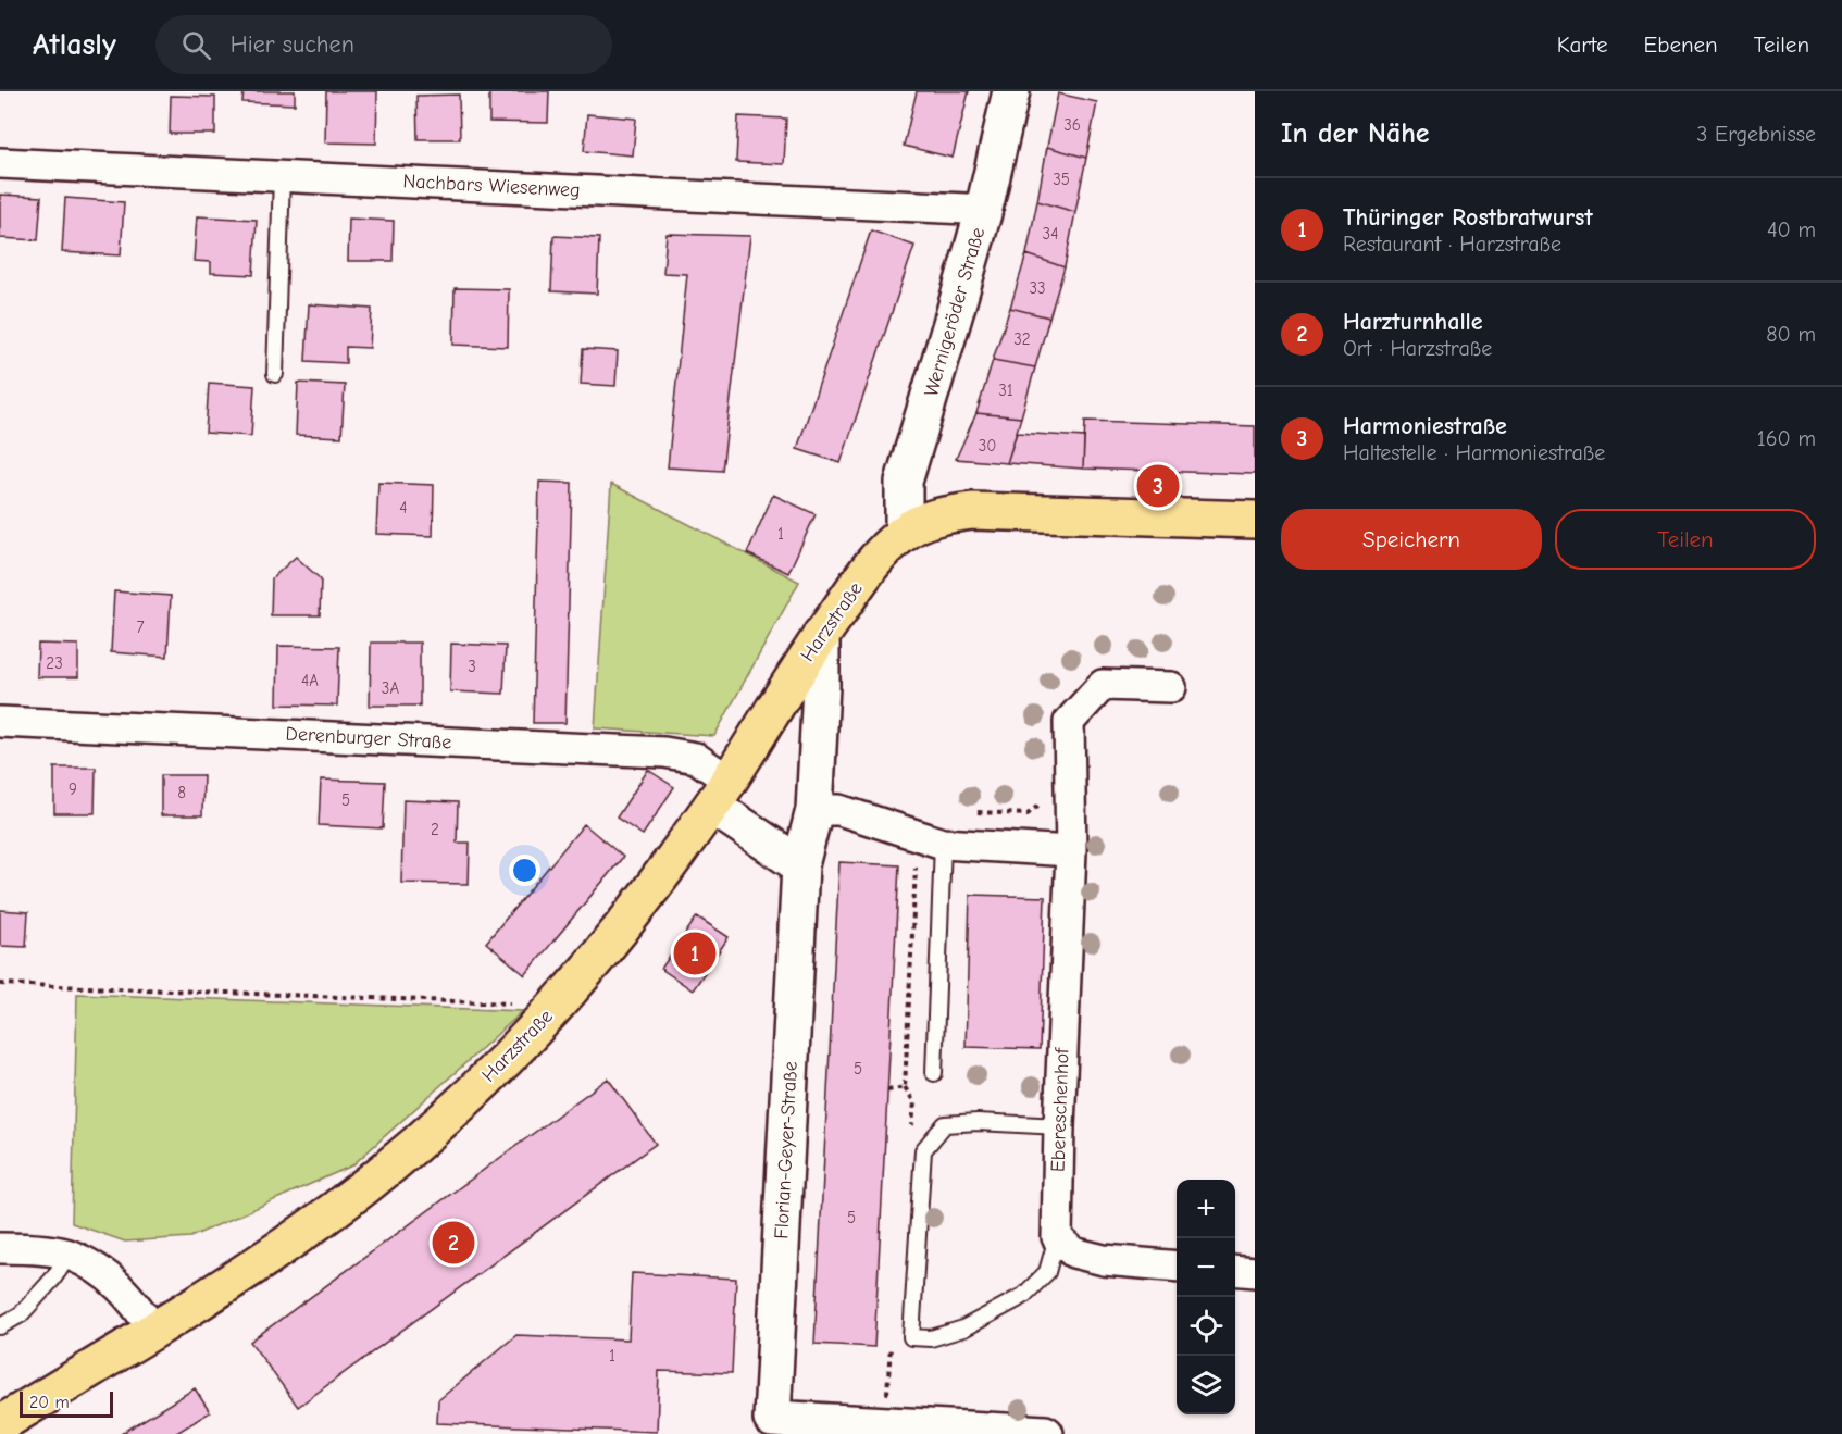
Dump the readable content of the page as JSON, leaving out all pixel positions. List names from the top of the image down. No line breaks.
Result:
{"streets":{"main road":["Harzstraße"],"street":["Nachbars Wiesenweg","Wernigeröder Straße","Derenburger Straße","Ebereschenhof","Florian-Geyer-Straße"]},"crossings":[["Nachbars Wiesenweg","Wernigeröder Straße"],["Wernigeröder Straße","Harzstraße"],["Harzstraße","Derenburger Straße"],["Harzstraße","Florian-Geyer-Straße"]],"house_numbers":["36","35","34","33","32","31","30","4","1","7","23","3","4A","3A","9","8","5","2","5","5","1"],"scale_bar":"20 m","page":{"header":"Atlasly","search":"Hier suchen","nav":["Karte","Ebenen","Teilen"],"heading":["In der Nähe","3 Ergebnisse"],"list":[{"mark":"1","name":"Thüringer Rostbratwurst","note":"Restaurant · Harzstraße","value":"40 m"},{"mark":"2","name":"Harzturnhalle","note":"Ort · Harzstraße","value":"80 m"},{"mark":"3","name":"Harmoniestraße","note":"Haltestelle · Harmoniestraße","value":"160 m"}],"pins":["3","1","2"],"buttons":["Speichern","Teilen"],"map_buttons":["+","−"],"scale":"20 m"}}
